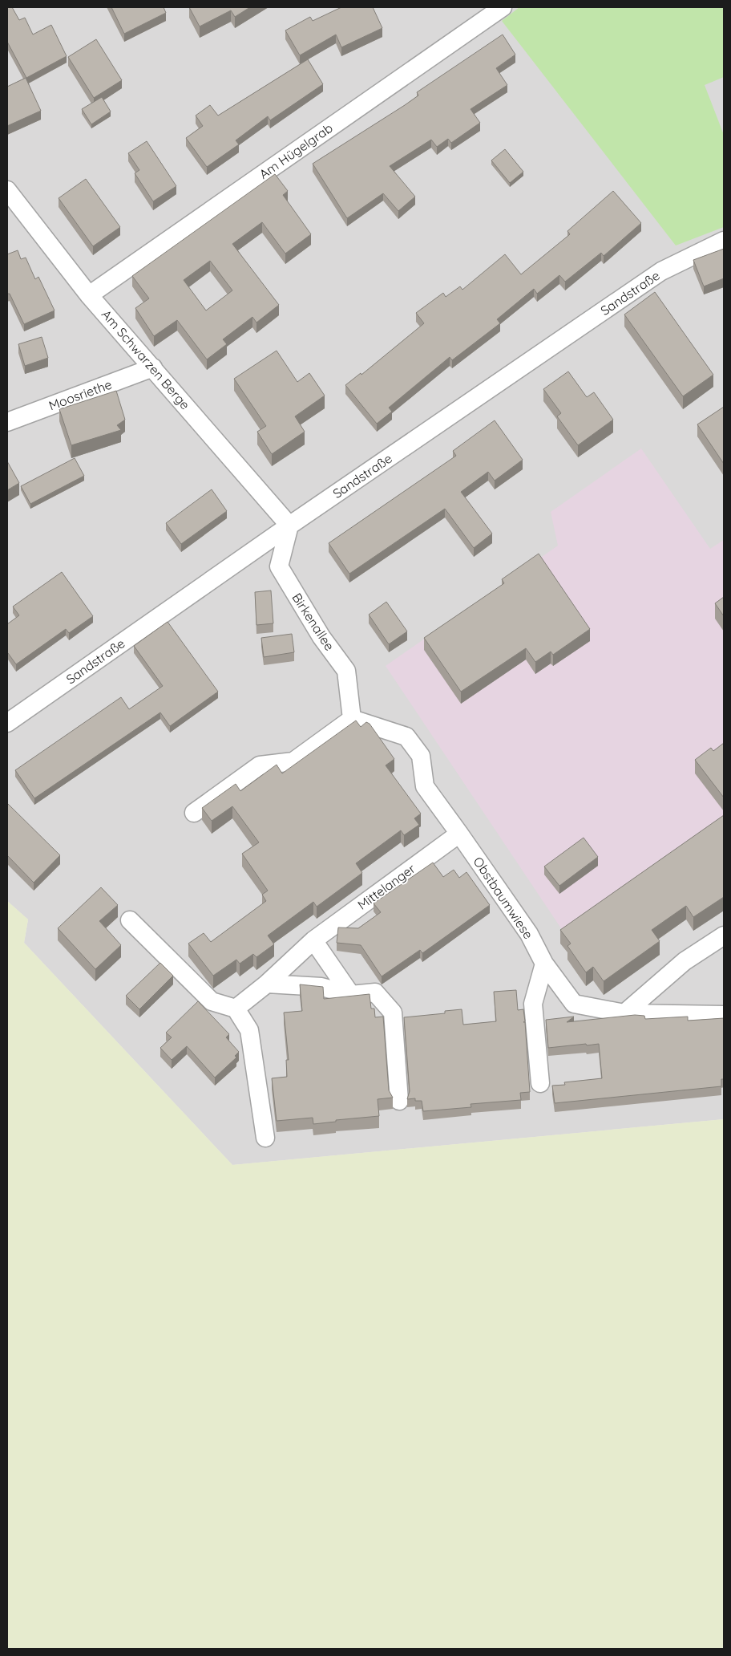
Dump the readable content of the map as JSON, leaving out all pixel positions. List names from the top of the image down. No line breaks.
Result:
{"streets":{"street":["Am Hügelgrab","Sandstraße","Am Schwarzen Berge","Moosriethe","Birkenallee","Mittelanger","Obstbaumwiese"]},"crossings":[["Am Hügelgrab","Am Schwarzen Berge"],["Sandstraße","Am Schwarzen Berge"],["Sandstraße","Birkenallee"],["Am Schwarzen Berge","Moosriethe"],["Am Schwarzen Berge","Birkenallee"],["Mittelanger","Obstbaumwiese"]]}
